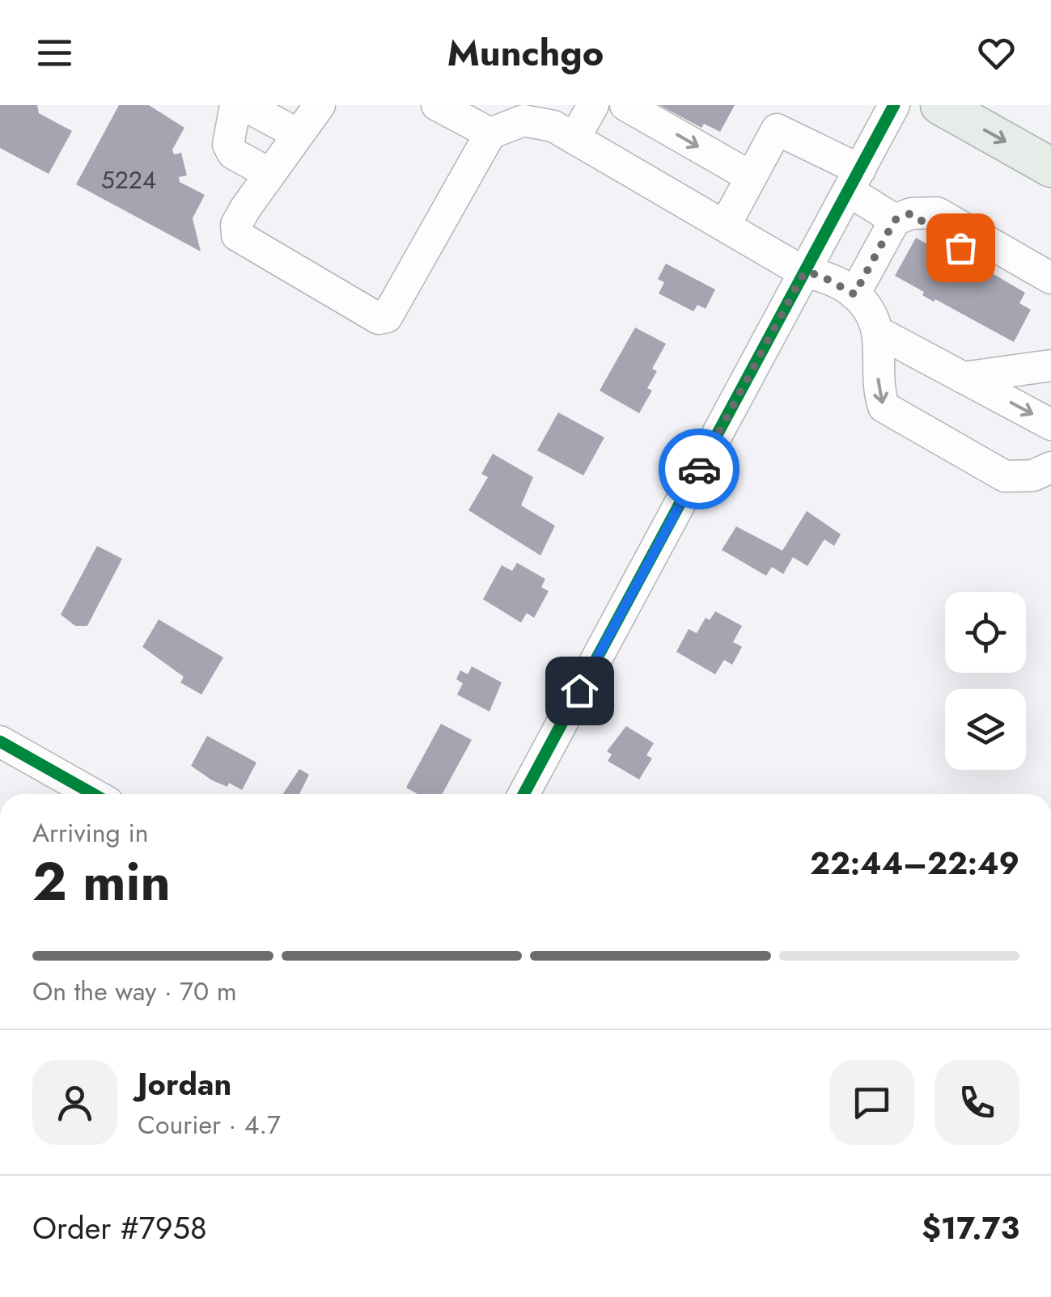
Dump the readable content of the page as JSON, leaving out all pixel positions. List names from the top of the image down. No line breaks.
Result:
{"house_numbers":["5224"],"page":{"header":"Munchgo","heading":["2 min","Arriving in","22:44–22:49"],"panel":["Jordan","Courier · 4.7","Order #7958","$17.73"],"bar":"On the way · 70 m"}}
